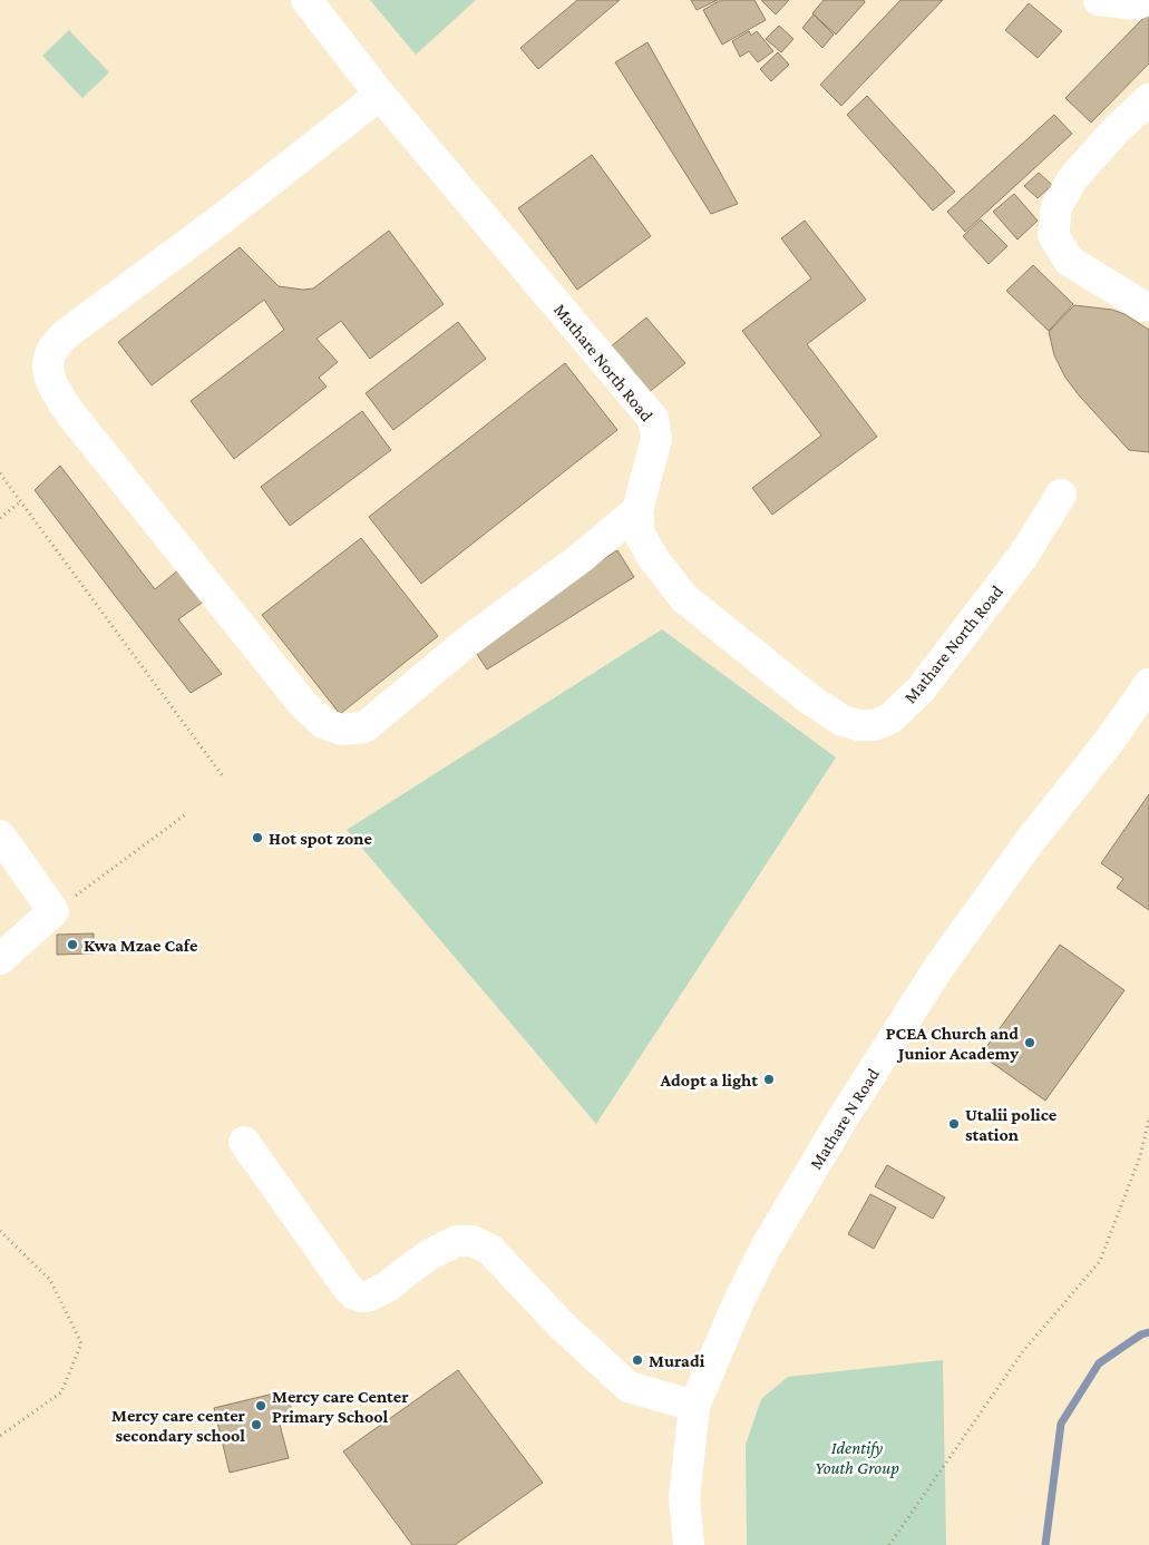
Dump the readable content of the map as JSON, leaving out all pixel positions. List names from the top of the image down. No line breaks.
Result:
{"streets":{"street":["Mathare North Road","Mathare N Road"]},"parks":["Identify Youth Group"],"places":["Hot spot zone","Kwa Mzae Cafe","PCEA Church and Junior Academy","Adopt a light","Utalii police station","Muradi","Mercy care Center Primary School","Mercy care center secondary school"]}
